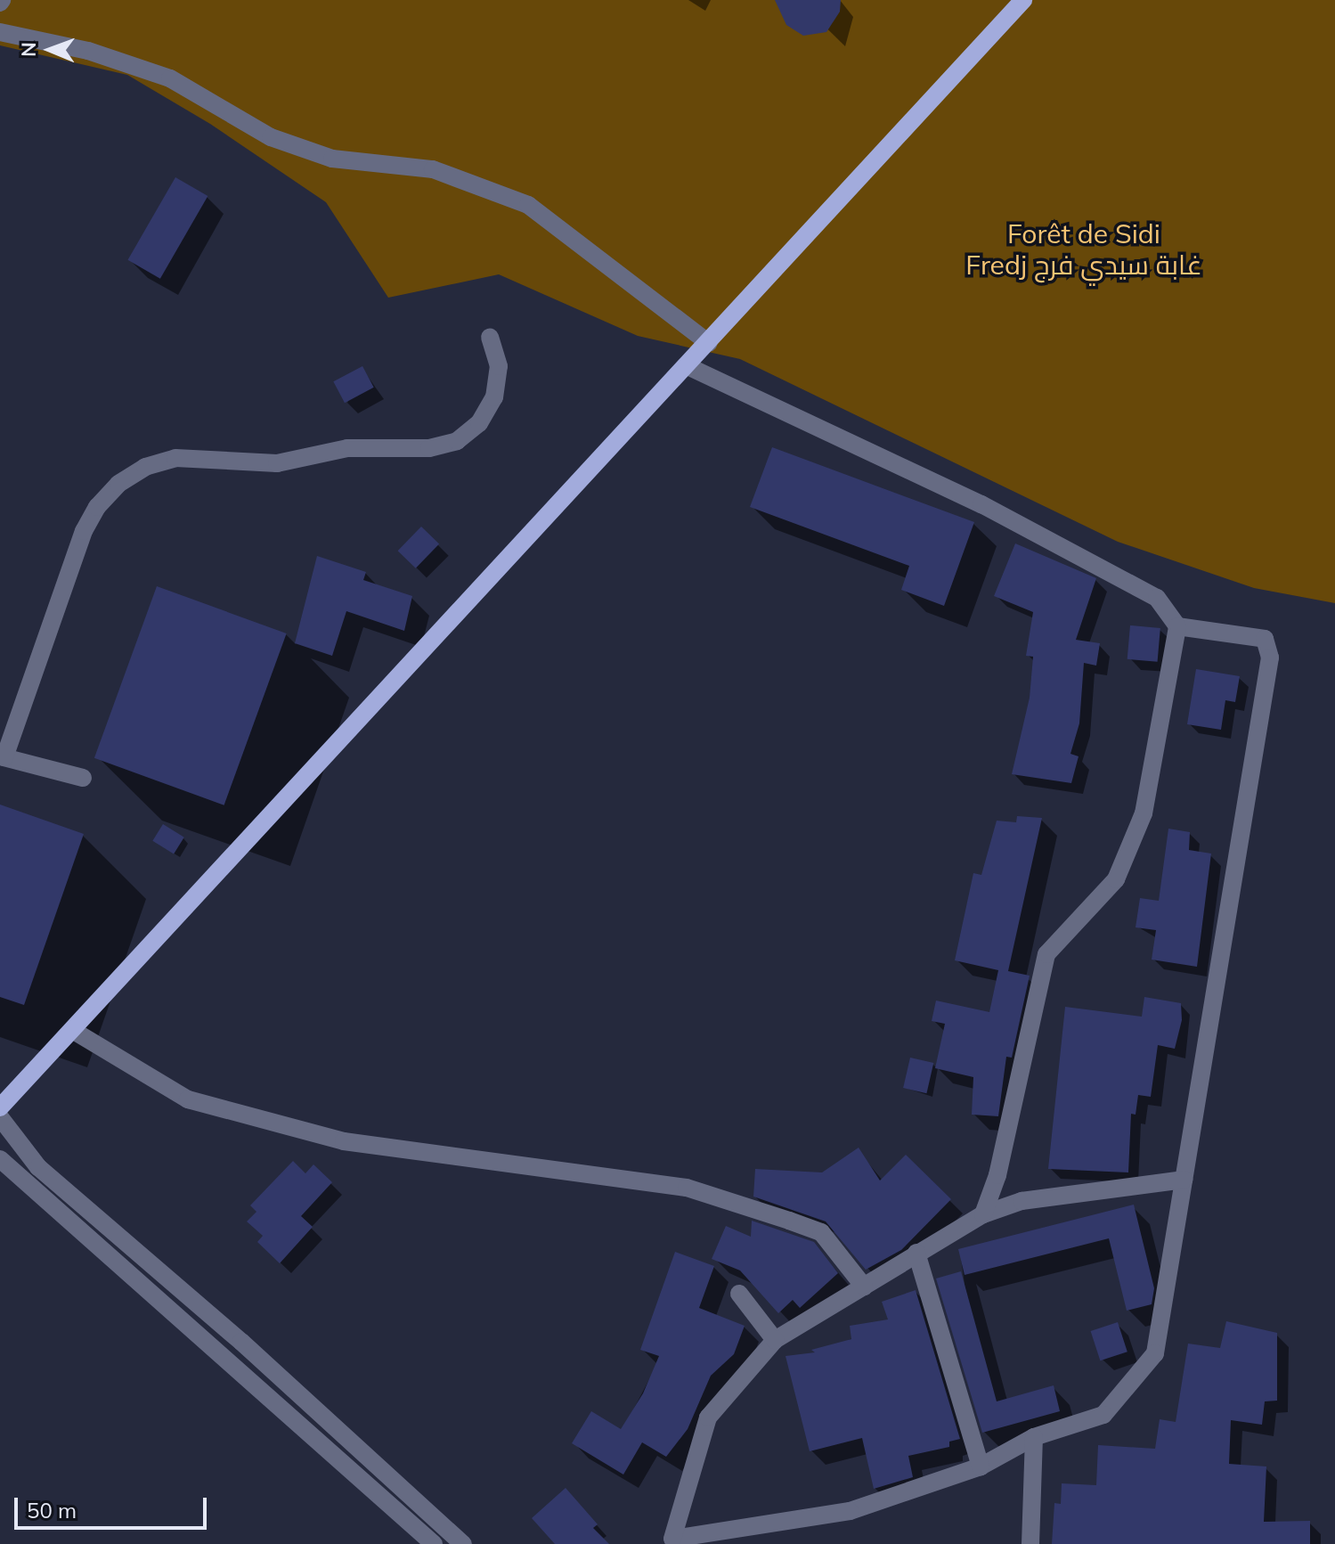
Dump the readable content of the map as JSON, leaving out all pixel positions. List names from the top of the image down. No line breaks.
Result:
{"parks":["Forêt de Sidi Fredj غابة سيدي فرج"],"scale_bar":"50 m","north":"left"}
